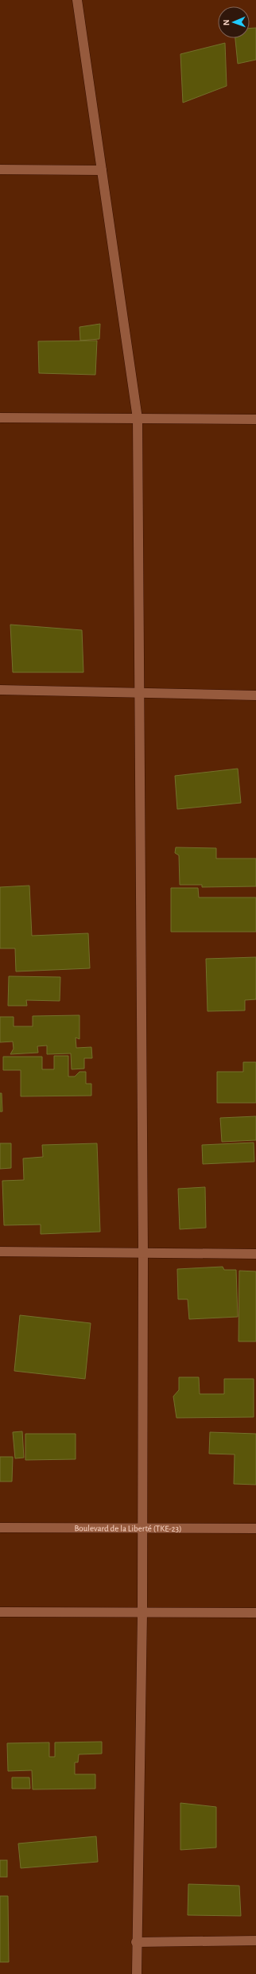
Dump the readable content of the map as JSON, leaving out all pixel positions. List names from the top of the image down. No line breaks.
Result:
{"streets":{"street":["Boulevard de la Liberté (TKE-23)"]},"north":"left"}
